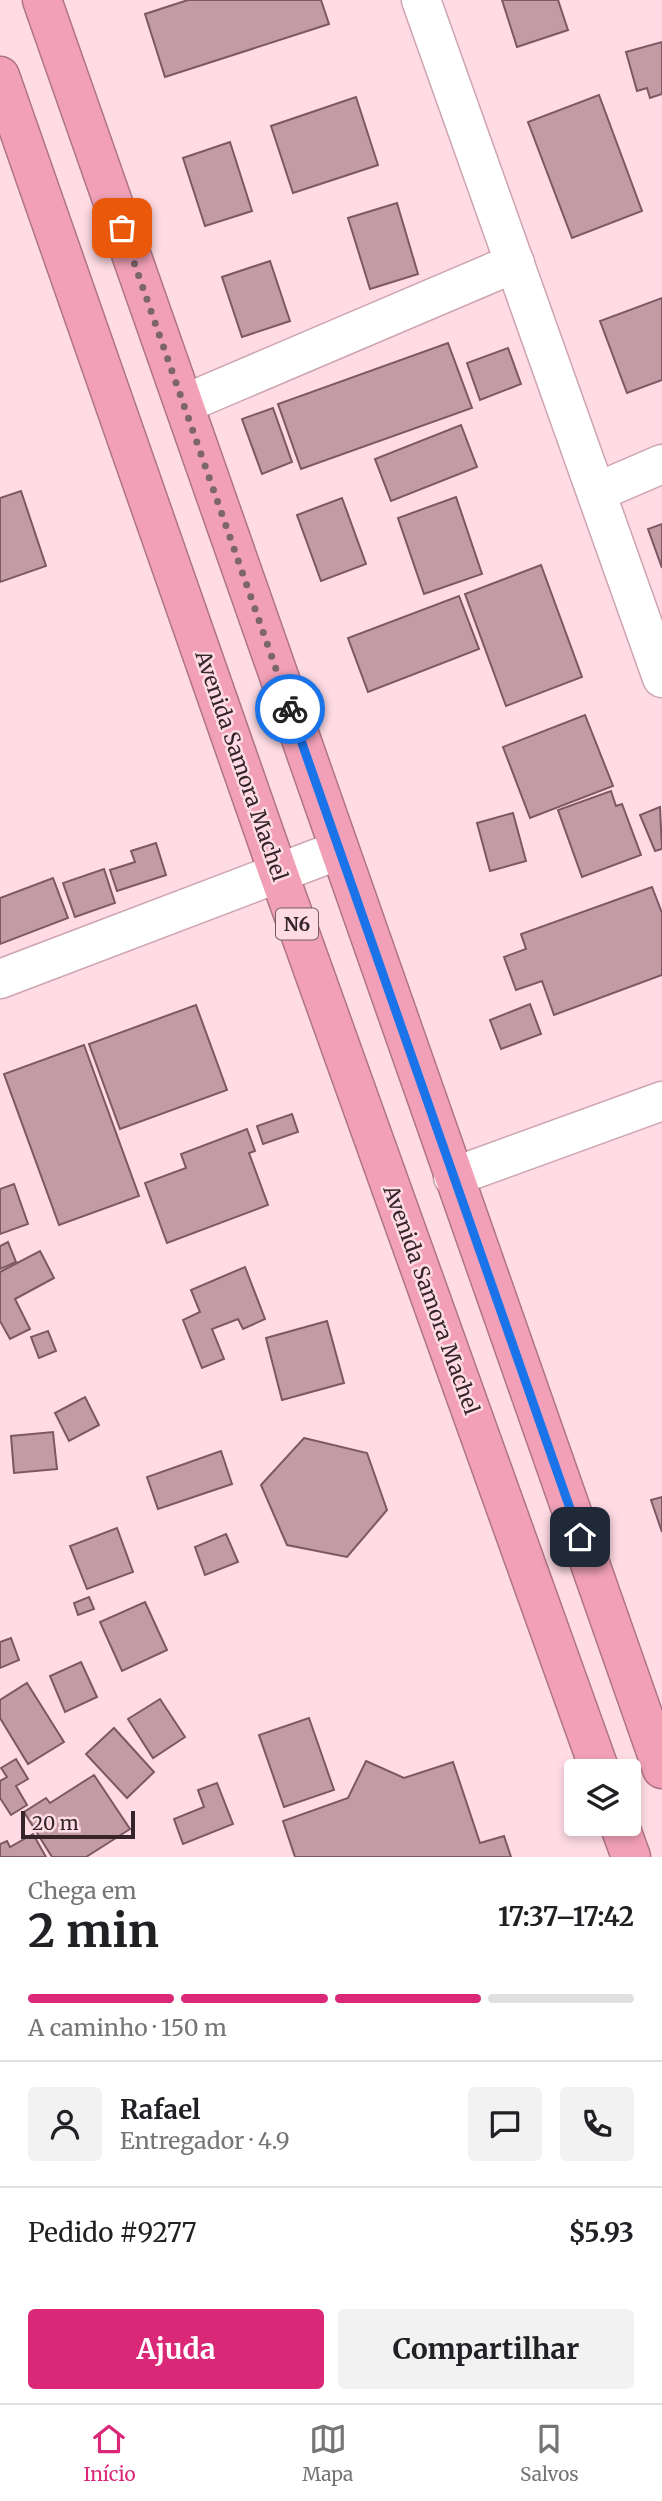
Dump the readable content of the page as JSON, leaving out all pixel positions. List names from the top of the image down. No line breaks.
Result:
{"streets":{"highway":["Avenida Samora Machel","N6"]},"scale_bar":"20 m","page":{"scale":"20 m","heading":["2 min","Chega em","17:37–17:42"],"panel":["Rafael","Entregador · 4.9","Pedido #9277","$5.93"],"bar":"A caminho · 150 m","buttons":["Ajuda","Compartilhar"],"tabs":["Início","Mapa","Salvos"]}}
